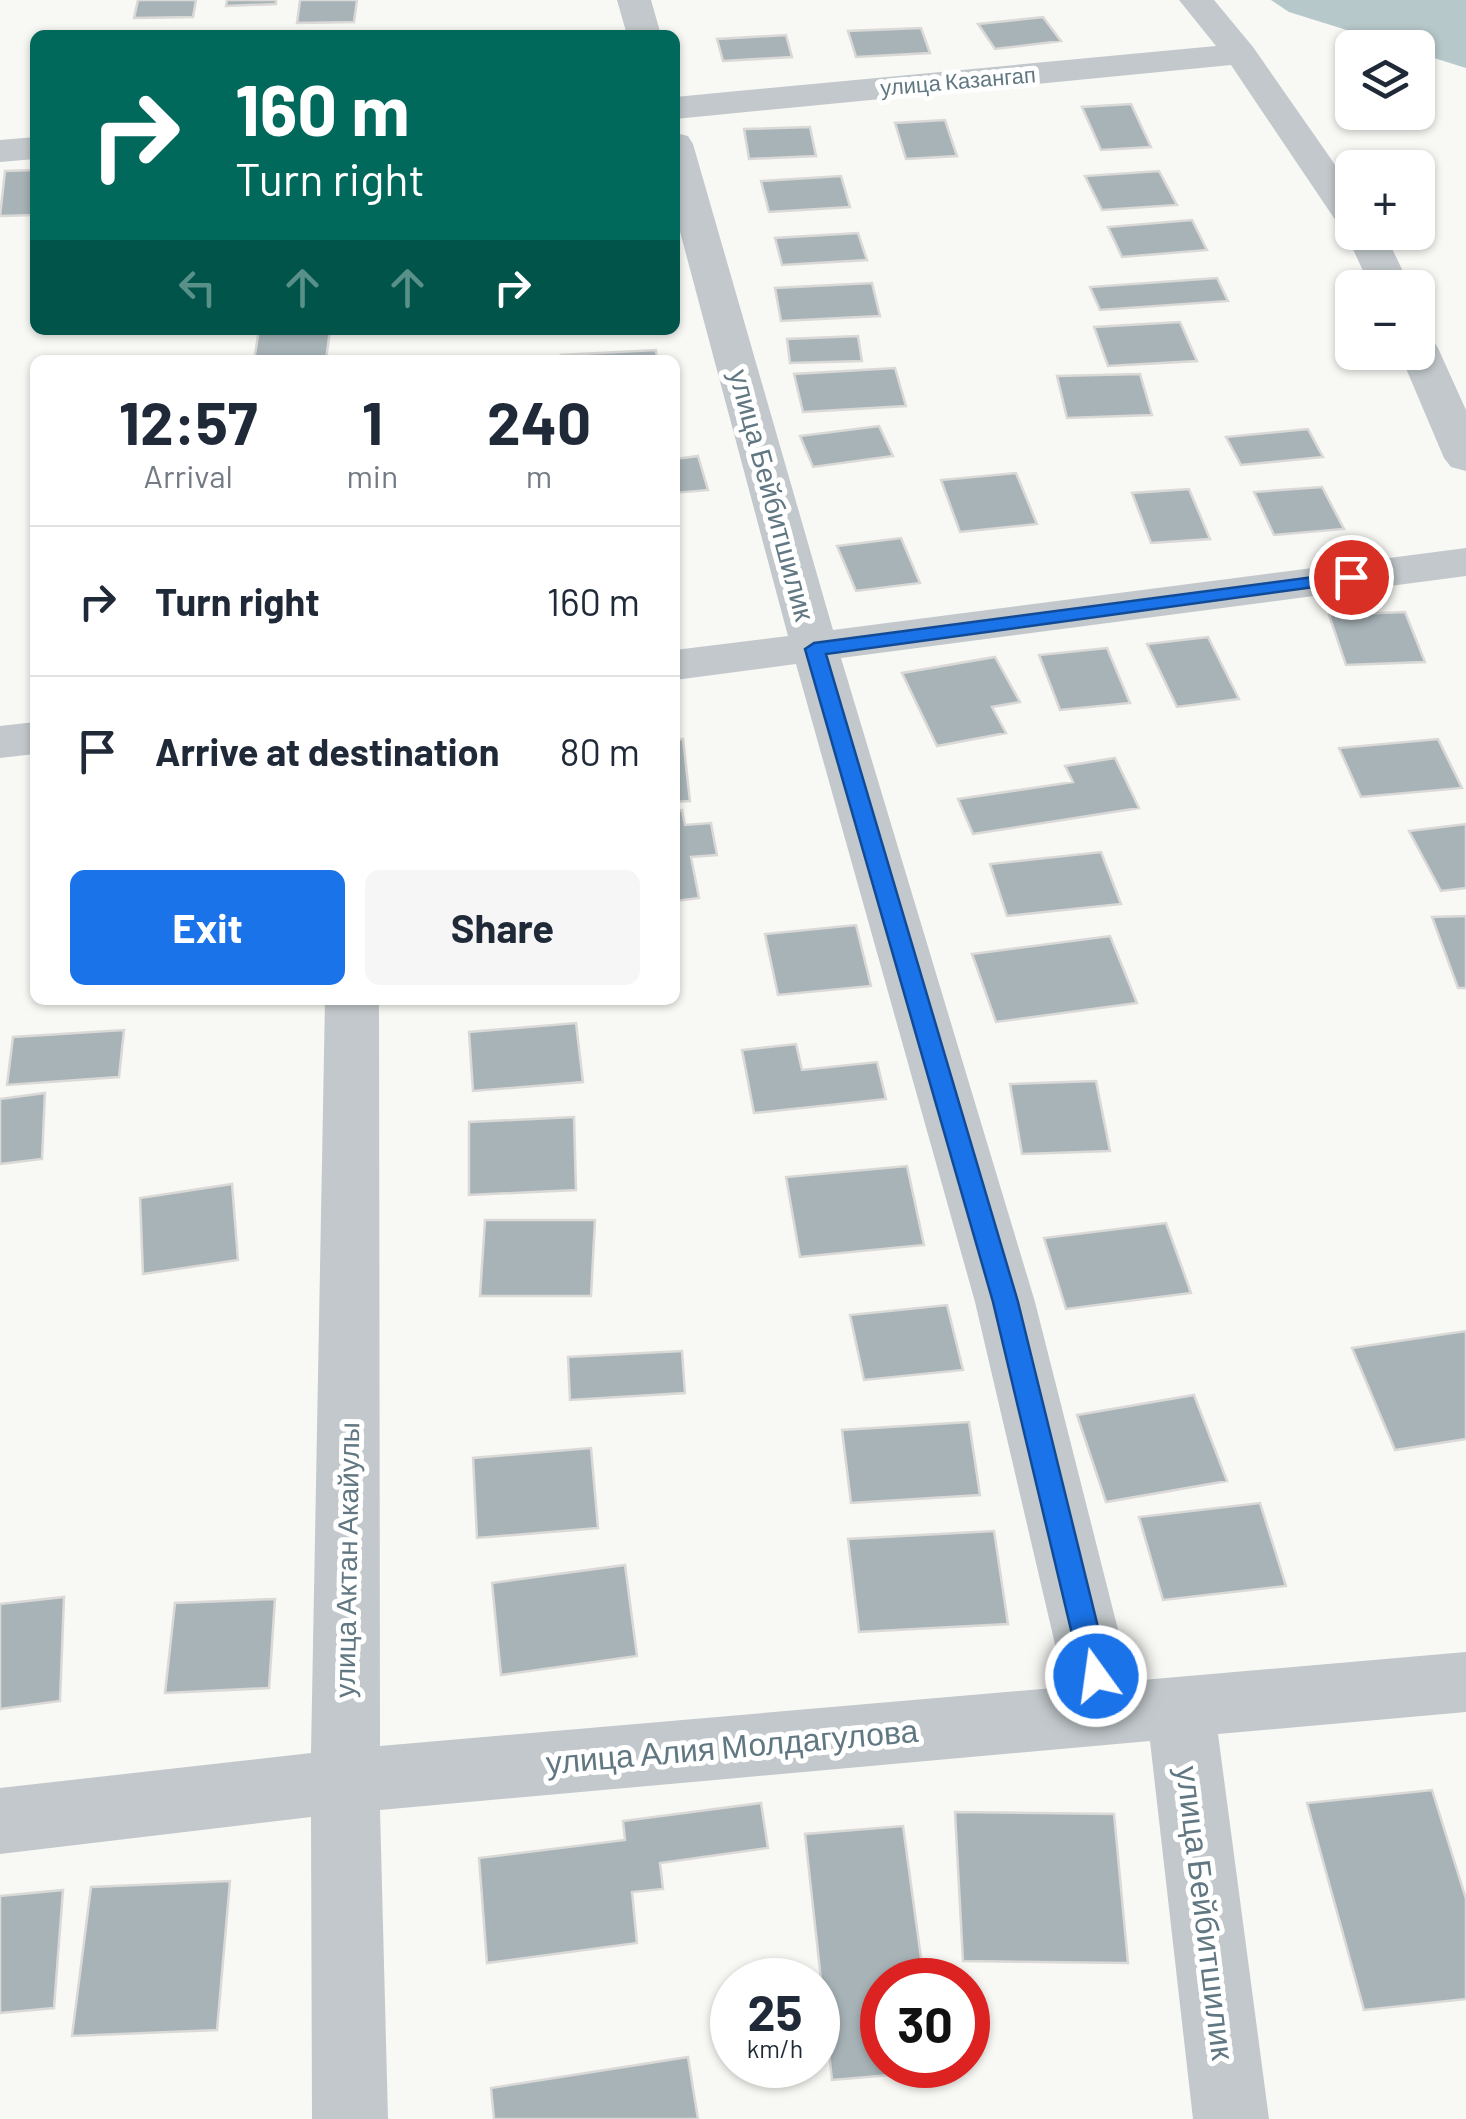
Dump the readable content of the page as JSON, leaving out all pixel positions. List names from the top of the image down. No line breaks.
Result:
{"streets":{"street":["улица Казангап","улица Бейбитшилик","улица Актан Акайулы","улица Алия Молдагулова"]},"crossings":[["улица Бейбитшилик","улица Алия Молдагулова"],["улица Актан Акайулы","улица Алия Молдагулова"]],"page":{"map_buttons":["+","−"],"turn":["160 m","Turn right"],"eta":["12:57","Arrival","1","min","240","m"],"list":[{"name":"Turn right","value":"160 m"},{"name":"Arrive at destination","value":"80 m"}],"buttons":["Exit","Share"],"speed":"25 km/h","limit":"30"}}
